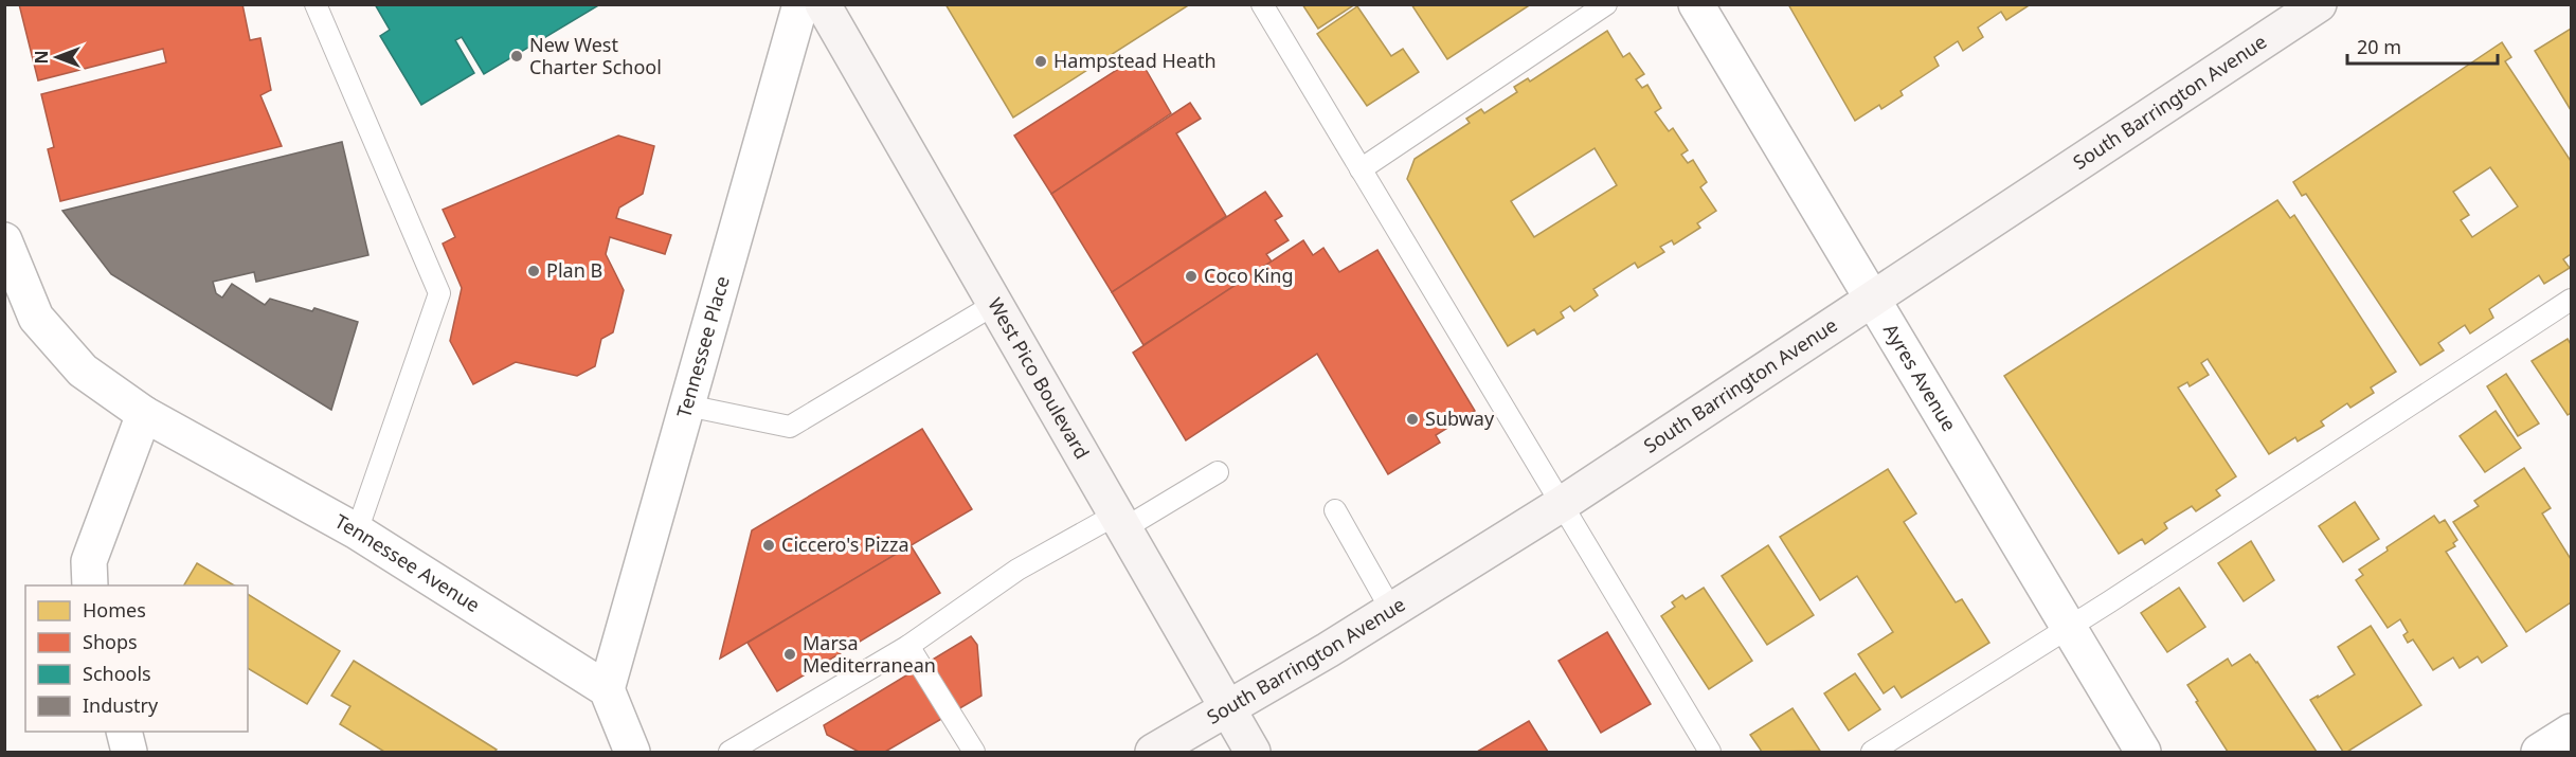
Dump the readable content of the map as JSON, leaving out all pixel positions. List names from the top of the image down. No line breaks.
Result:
{"streets":{"street":["South Barrington Avenue","Tennessee Place","West Pico Boulevard","Ayres Avenue","Tennessee Avenue"]},"crossings":[["South Barrington Avenue","West Pico Boulevard"],["South Barrington Avenue","Ayres Avenue"],["Tennessee Place","Tennessee Avenue"]],"places":["New West Charter School","Hampstead Heath","Plan B","Coco King","Subway","Ciccero's Pizza","Marsa Mediterranean"],"legend":["Homes","Shops","Schools","Industry"],"scale_bar":"20 m","north":"left"}
